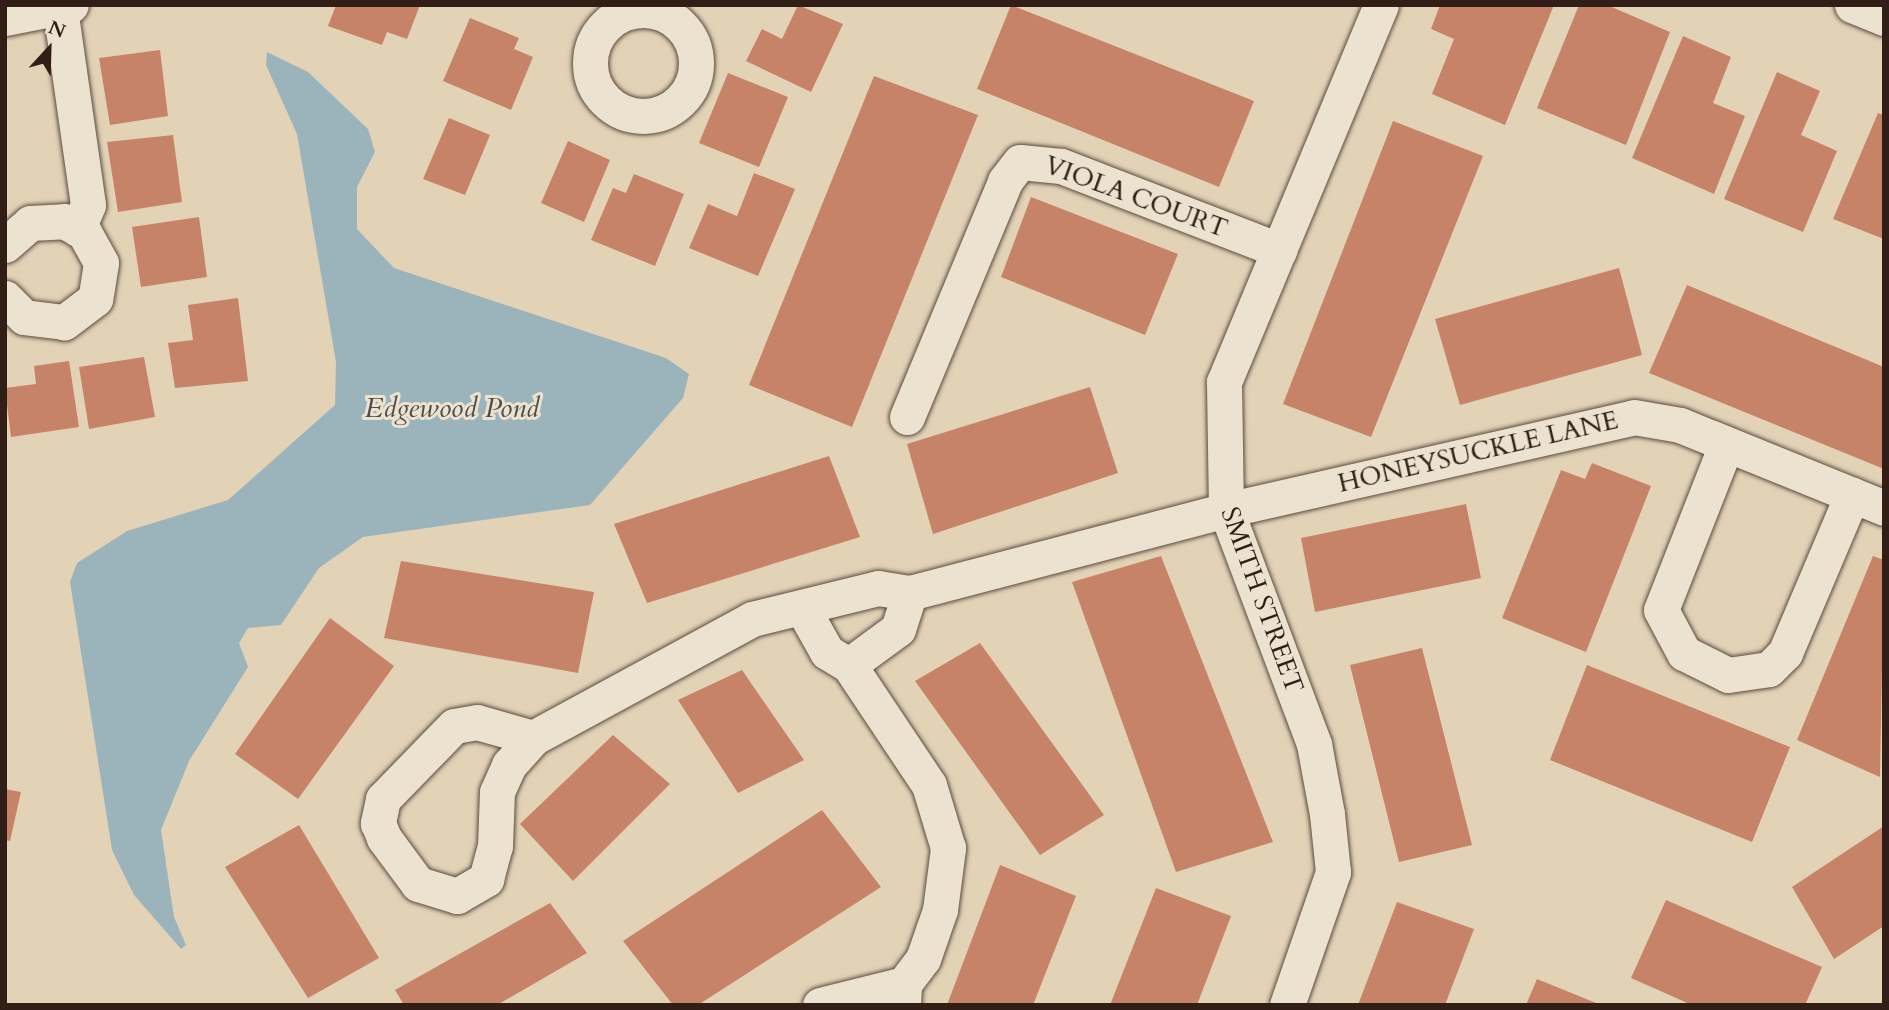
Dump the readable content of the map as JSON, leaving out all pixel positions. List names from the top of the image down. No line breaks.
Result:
{"streets":{"street":["VIOLA COURT","HONEYSUCKLE LANE","SMITH STREET"]},"crossings":[["VIOLA COURT","SMITH STREET"],["HONEYSUCKLE LANE","SMITH STREET"]],"water":["Edgewood Pond"],"north":"top"}
